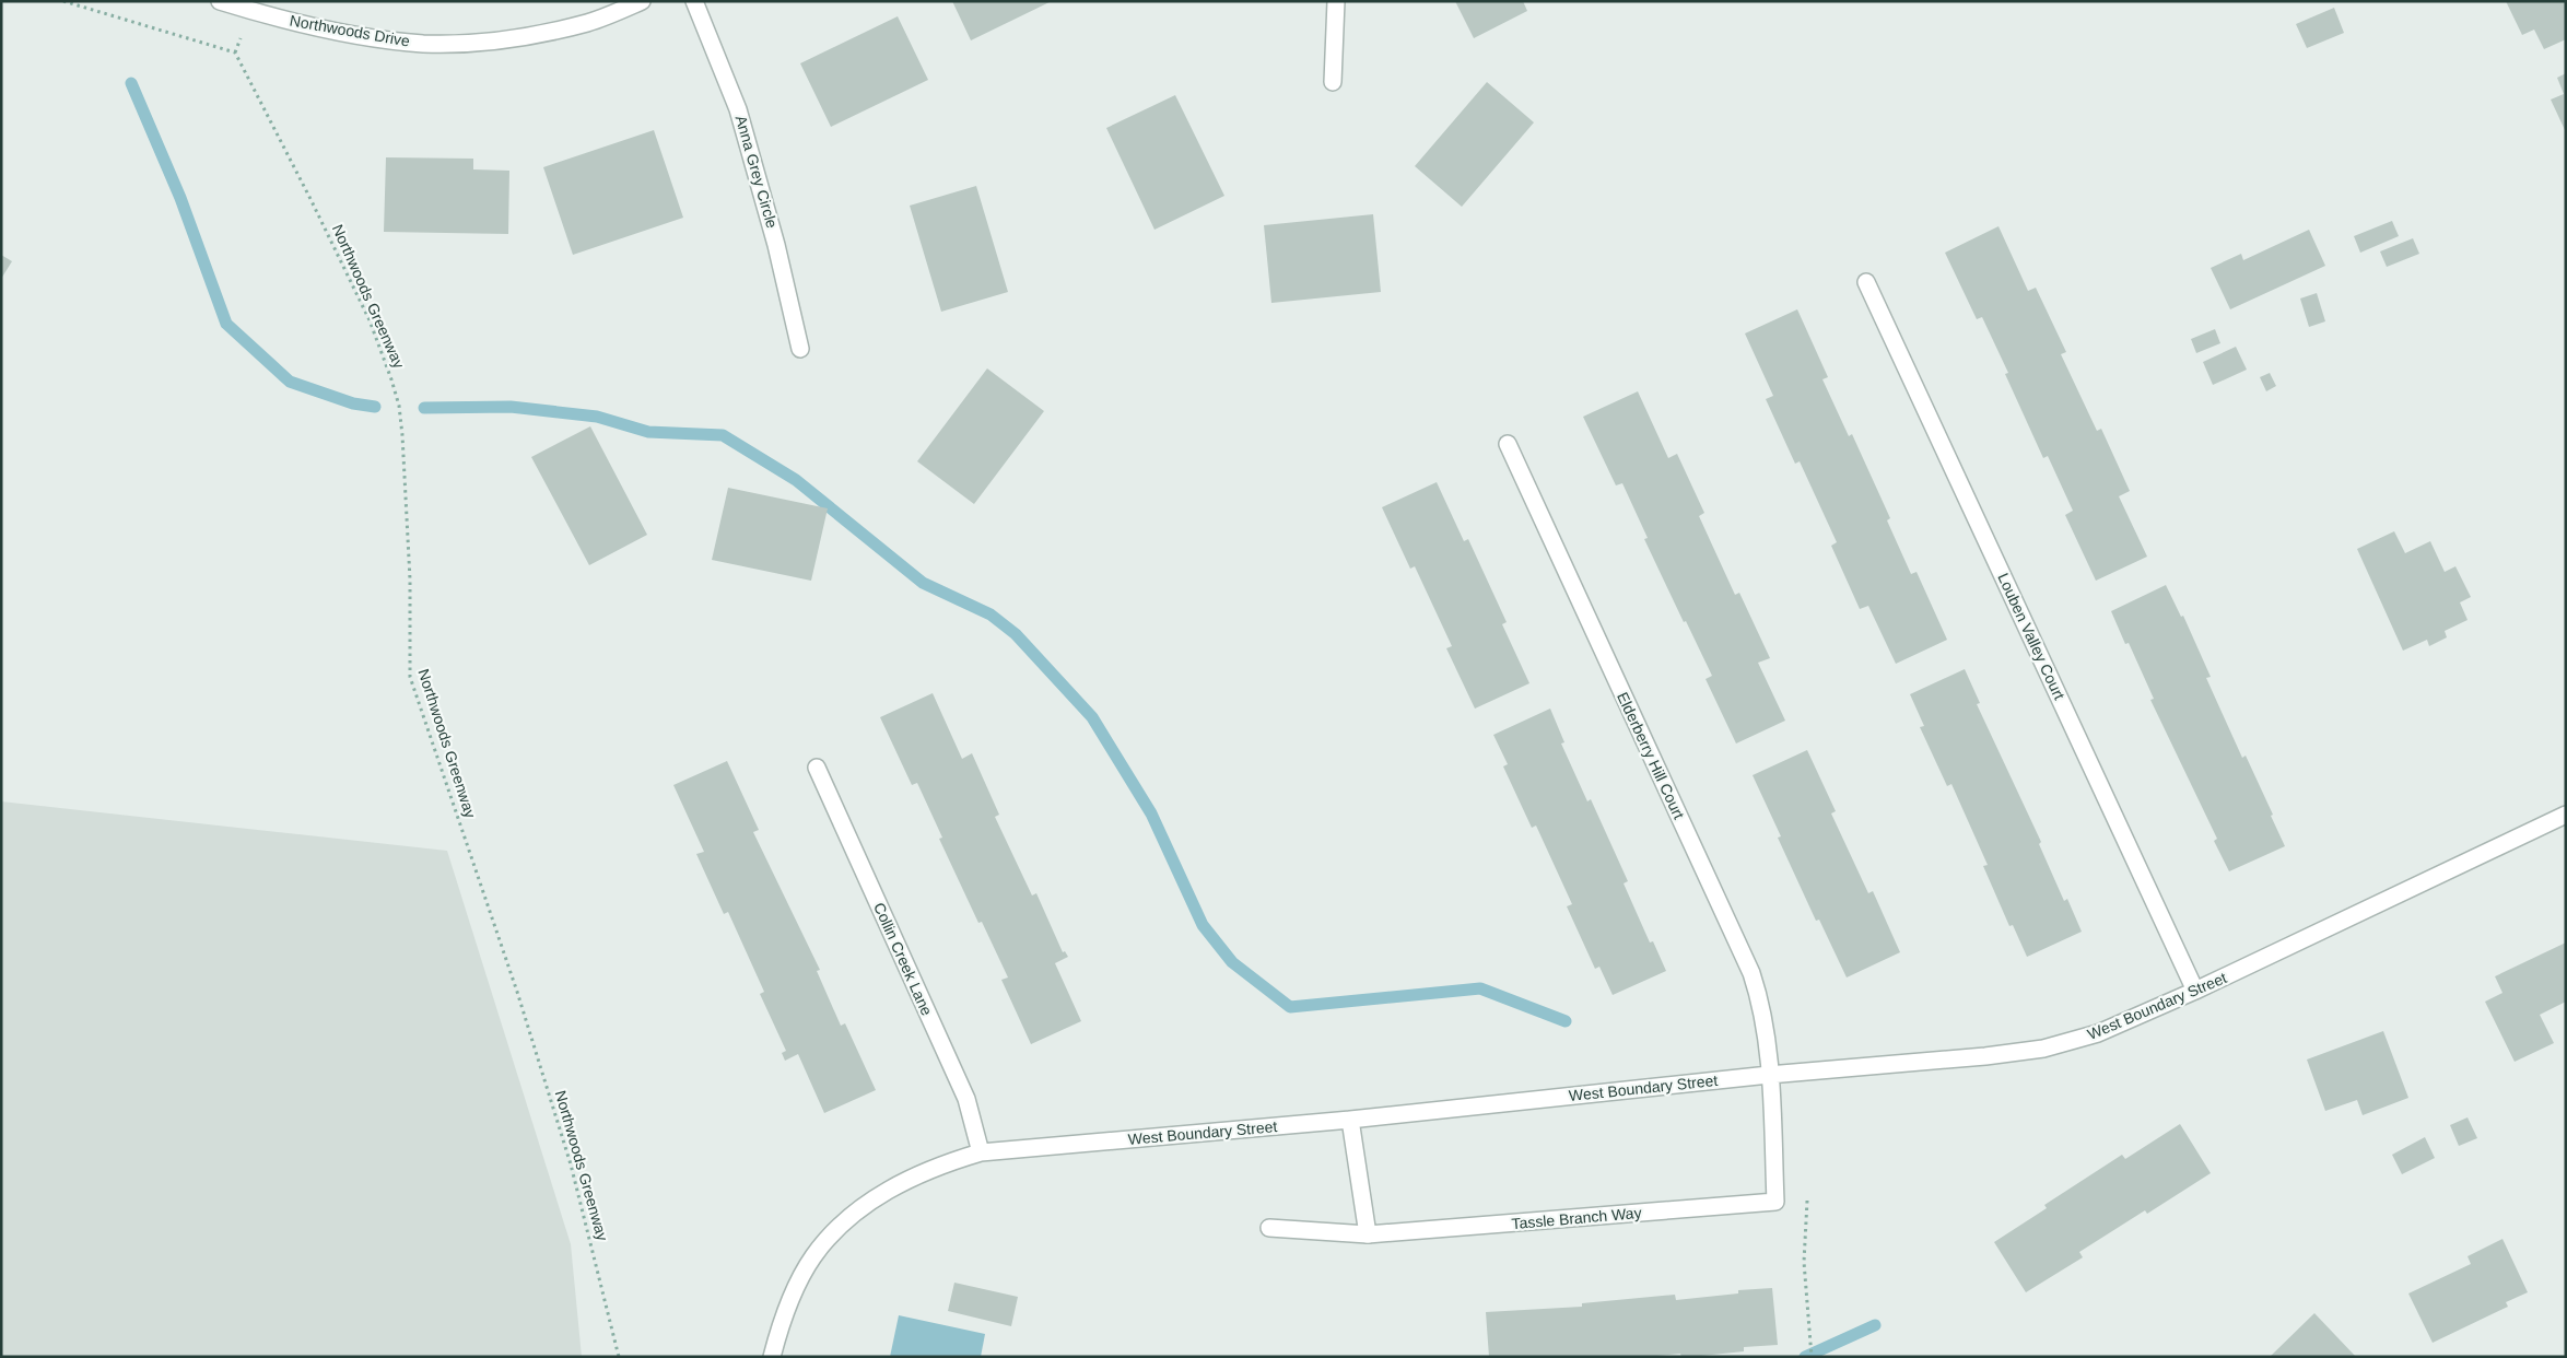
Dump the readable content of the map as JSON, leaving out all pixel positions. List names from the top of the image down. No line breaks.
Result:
{"streets":{"street":["Northwoods Drive","Anna Grey Circle","Louben Valley Court","Elderberry Hill Court","Collin Creek Lane","West Boundary Street","Tassle Branch Way"],"path":["Northwoods Greenway"]},"crossings":[["Louben Valley Court","West Boundary Street"],["Elderberry Hill Court","West Boundary Street"],["Elderberry Hill Court","Tassle Branch Way"],["Collin Creek Lane","West Boundary Street"],["West Boundary Street","Tassle Branch Way"]]}
